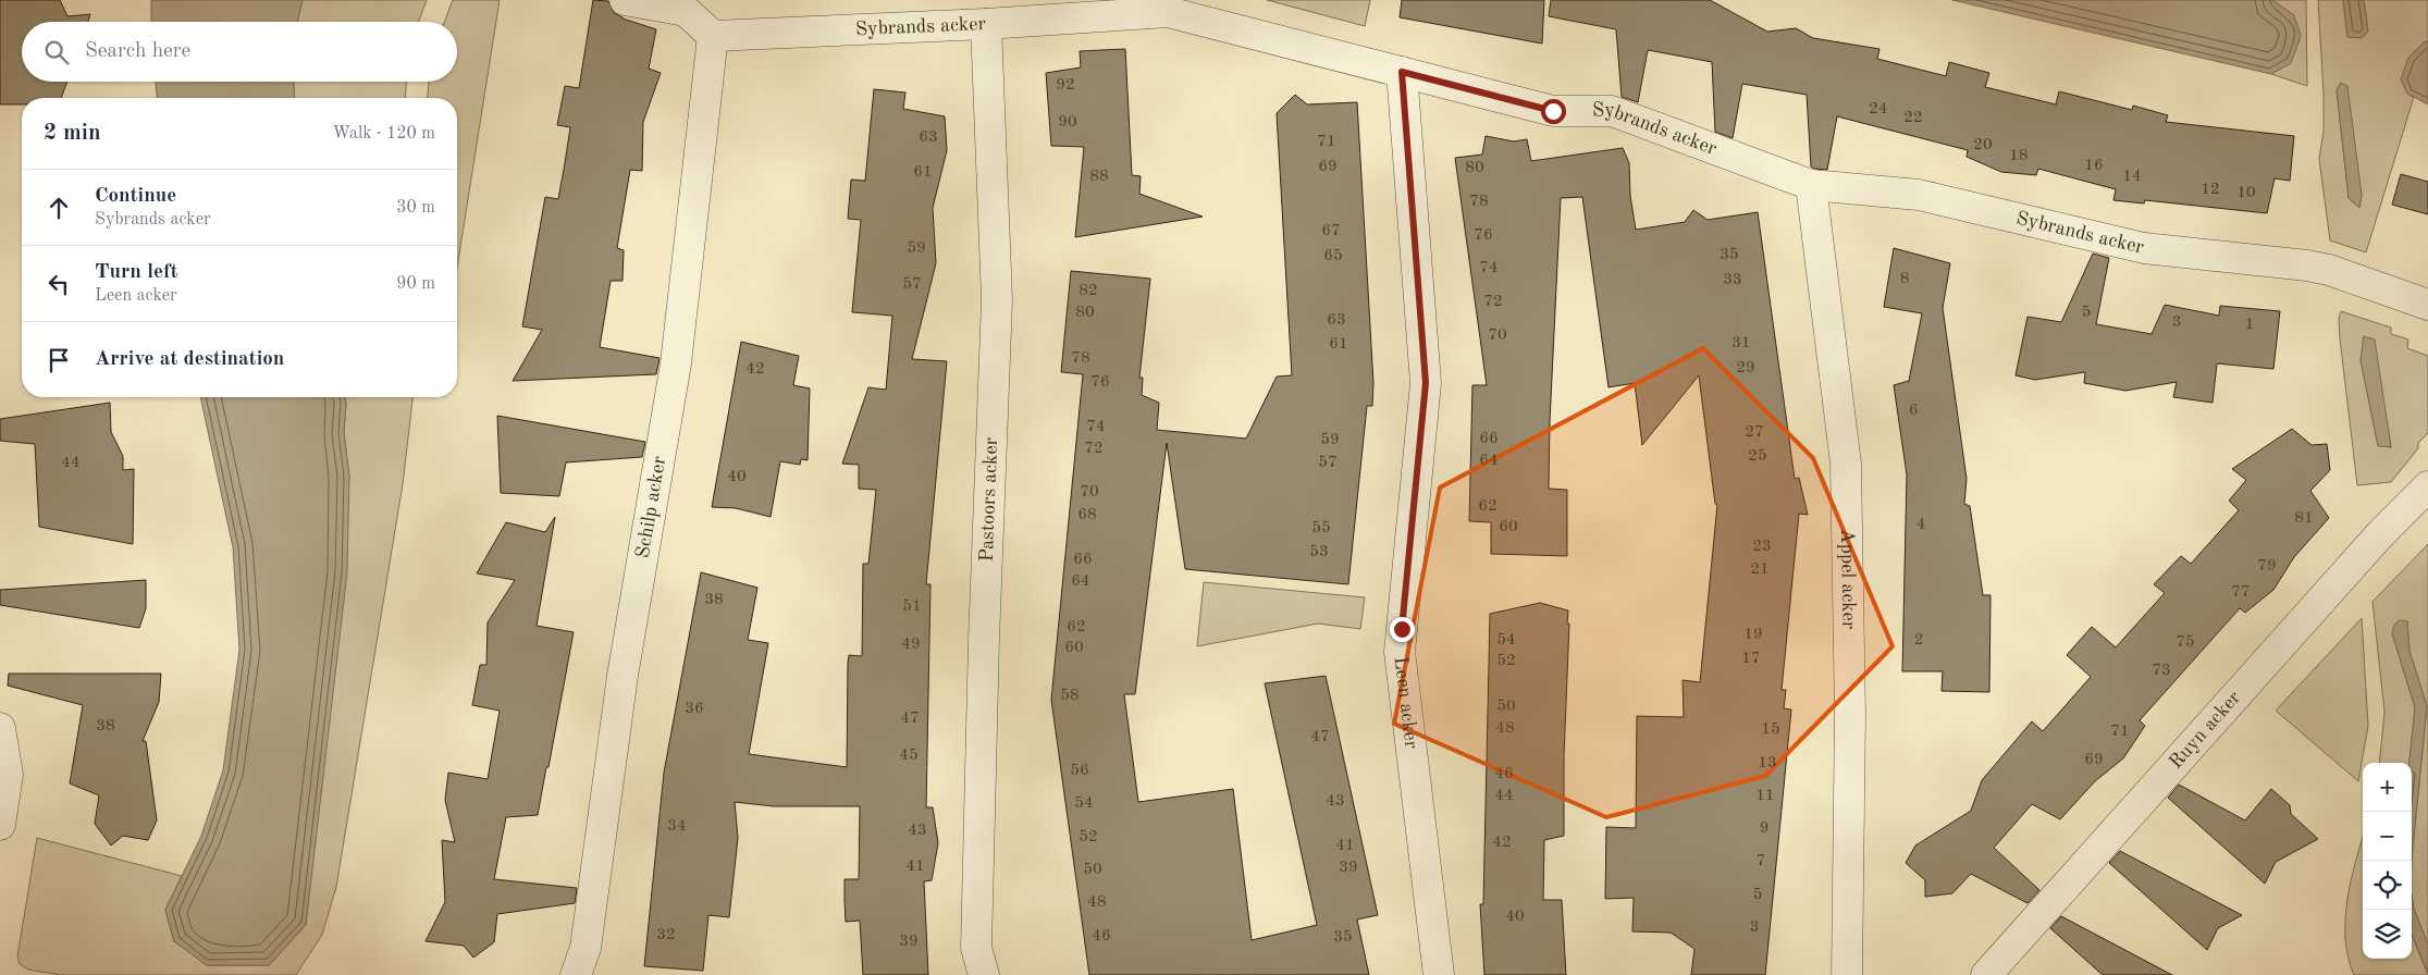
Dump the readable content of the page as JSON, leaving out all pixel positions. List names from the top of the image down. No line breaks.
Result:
{"streets":{"street":["Sybrands acker","Pastoors acker","Schilp acker","Appel acker","Leen acker","Ruyn acker"]},"crossings":[["Sybrands acker","Pastoors acker"],["Sybrands acker","Schilp acker"],["Sybrands acker","Appel acker"],["Sybrands acker","Leen acker"]],"house_numbers":["92","24","22","90","63","71","20","18","16","69","80","61","88","14","12","10","78","67","76","59","35","65","74","8","33","57","82","72","80","5","63","3","1","70","31","61","78","29","42","76","6","74","27","66","59","72","25","64","44","57","40","70","62","68","81","4","60","55","23","53","66","79","21","64","77","38","51","62","19","54","2","75","49","60","17","52","73","58","50","36","47","38","48","15","71","47","45","69","13","56","46","44","11","43","54","34","9","43","52","42","41","7","41","39","50","5","48","40","3","32","46","35","39"],"page":{"search":"Search here","heading":["2 min","Walk · 120 m"],"list":[["Continue","Sybrands acker","30 m"],["Turn left","Leen acker","90 m"],"Arrive at destination"],"map_buttons":["+","−"]}}
